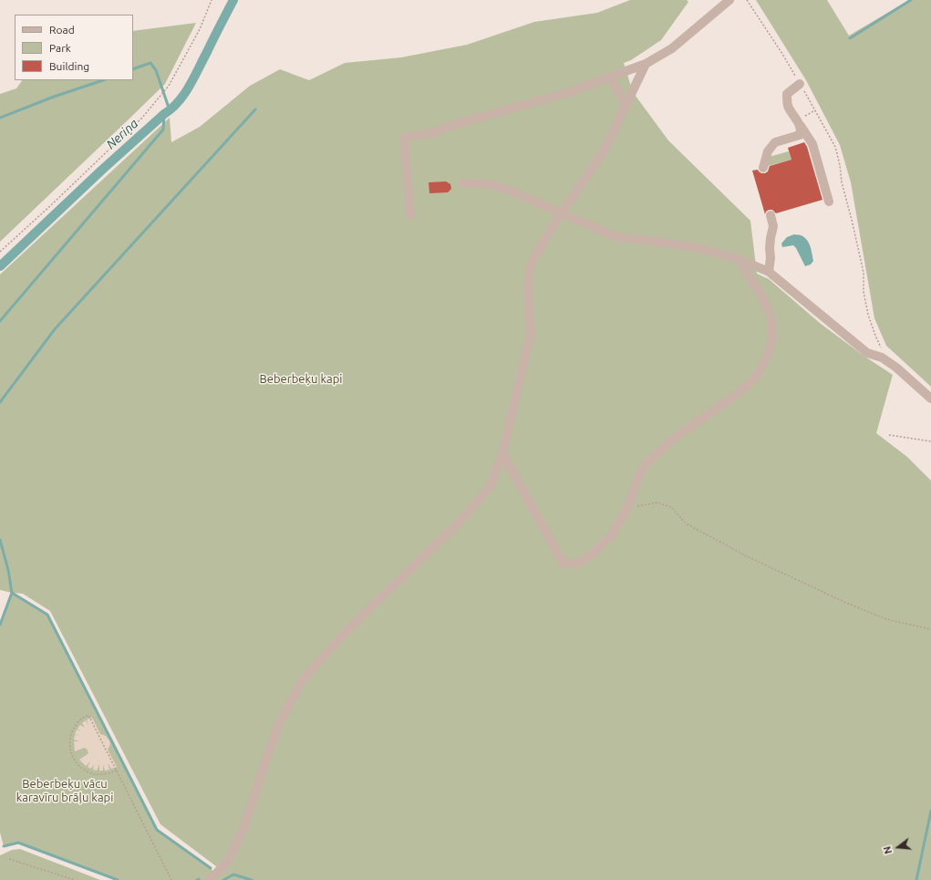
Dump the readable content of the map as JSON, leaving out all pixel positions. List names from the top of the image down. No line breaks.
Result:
{"water":["Neriņa"],"parks":["Beberbeķu kapi","Beberbeķu vācu karavīru brāļu kapi"],"legend":["Road","Park","Building"],"north":"left"}
